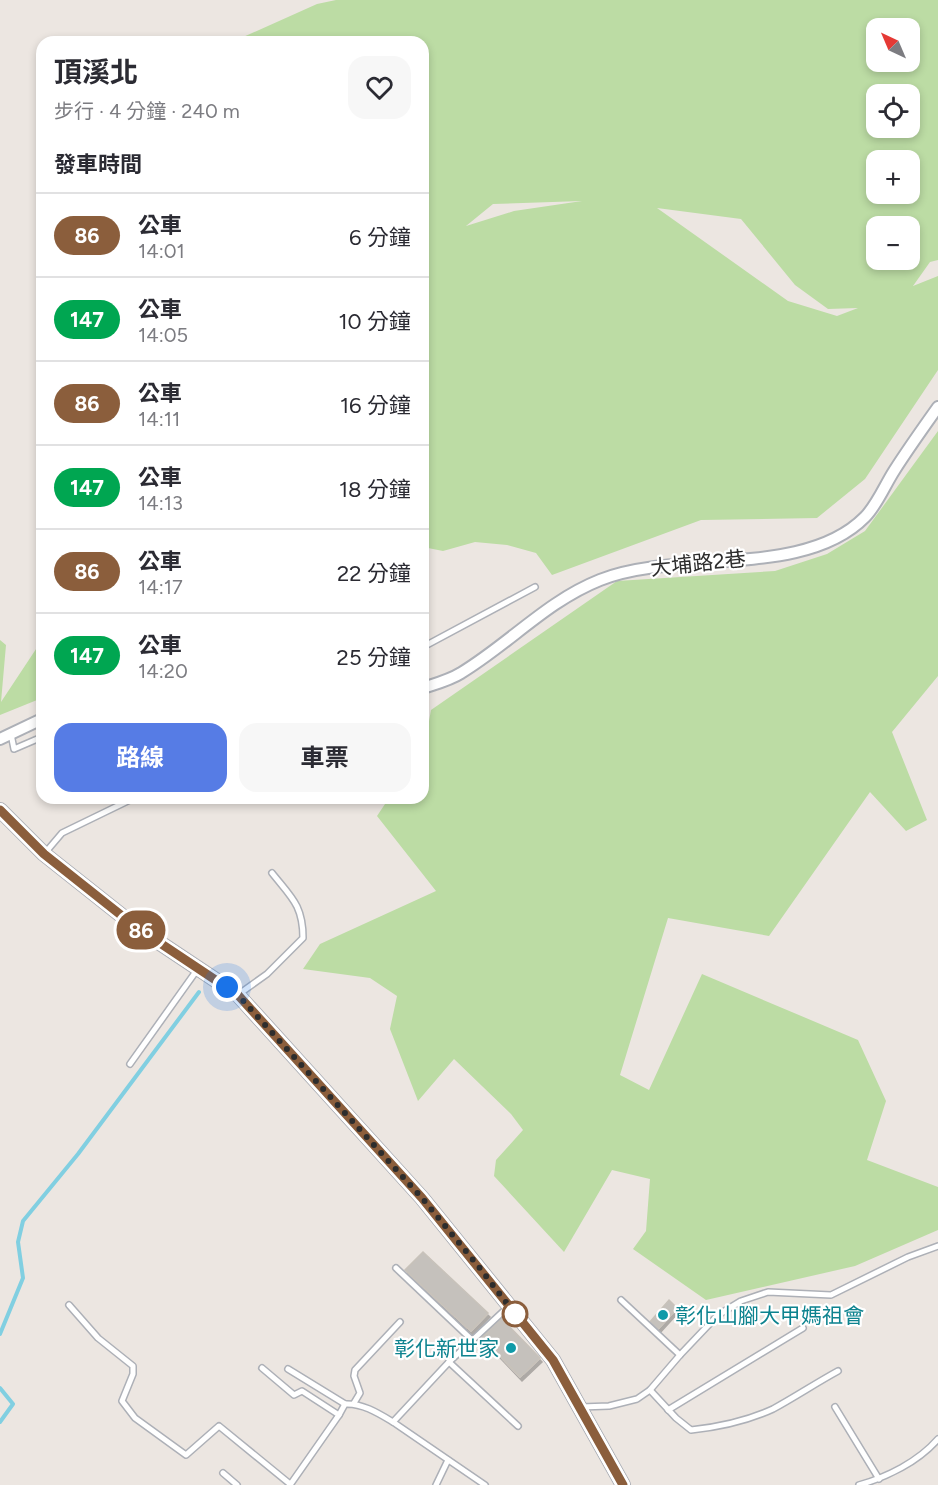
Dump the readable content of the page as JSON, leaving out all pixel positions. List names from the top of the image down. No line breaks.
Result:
{"streets":{"street":["大埔路2巷"]},"places":["彰化山腳大甲媽祖會","彰化新世家"],"lines":["bus line 86"],"north":"top left","page":{"on_map":"86","map_buttons":["+","−"],"heading":[["頂溪北","步行 · 4 分鐘 · 240 m"],"發車時間"],"list":[{"mark":"86","name":"公車","note":"14:01","value":"6 分鐘"},{"mark":"147","name":"公車","note":"14:05","value":"10 分鐘"},{"mark":"86","name":"公車","note":"14:11","value":"16 分鐘"},{"mark":"147","name":"公車","note":"14:13","value":"18 分鐘"},{"mark":"86","name":"公車","note":"14:17","value":"22 分鐘"},{"mark":"147","name":"公車","note":"14:20","value":"25 分鐘"}],"buttons":["路線","車票"]}}
